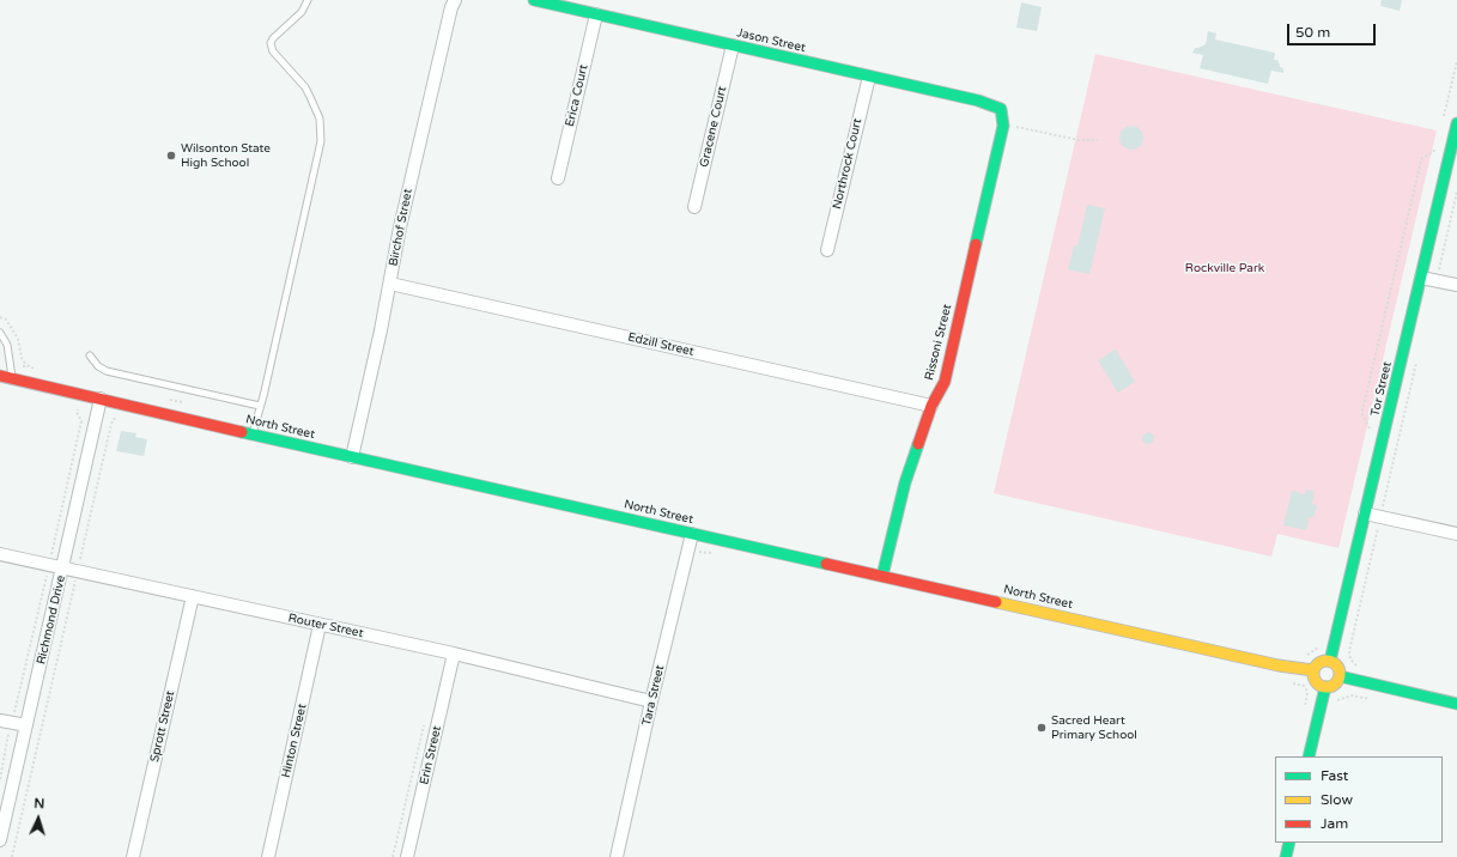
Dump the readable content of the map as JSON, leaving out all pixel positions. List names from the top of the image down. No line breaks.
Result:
{"streets":{"street":["Jason Street","Erica Court","Gracene Court","Northrock Court","Birchof Street","Rissoni Street","Edzill Street","Tor Street","North Street","Richmond Drive","Router Street","Tara Street","Sprott Street","Hinton Street","Erin Street"]},"crossings":[["Jason Street","Erica Court"],["Jason Street","Gracene Court"],["Jason Street","Northrock Court"],["Jason Street","Rissoni Street"],["Birchof Street","Edzill Street"],["Birchof Street","North Street"],["Rissoni Street","Edzill Street"],["Rissoni Street","North Street"],["Tor Street","North Street"],["North Street","Richmond Drive"],["North Street","Tara Street"],["Richmond Drive","Router Street"],["Router Street","Tara Street"],["Router Street","Sprott Street"],["Router Street","Hinton Street"],["Router Street","Erin Street"]],"parks":["Rockville Park"],"places":["Wilsonton State High School","Sacred Heart Primary School"],"legend":["Fast","Slow","Jam"],"scale_bar":"50 m","north":"top"}
